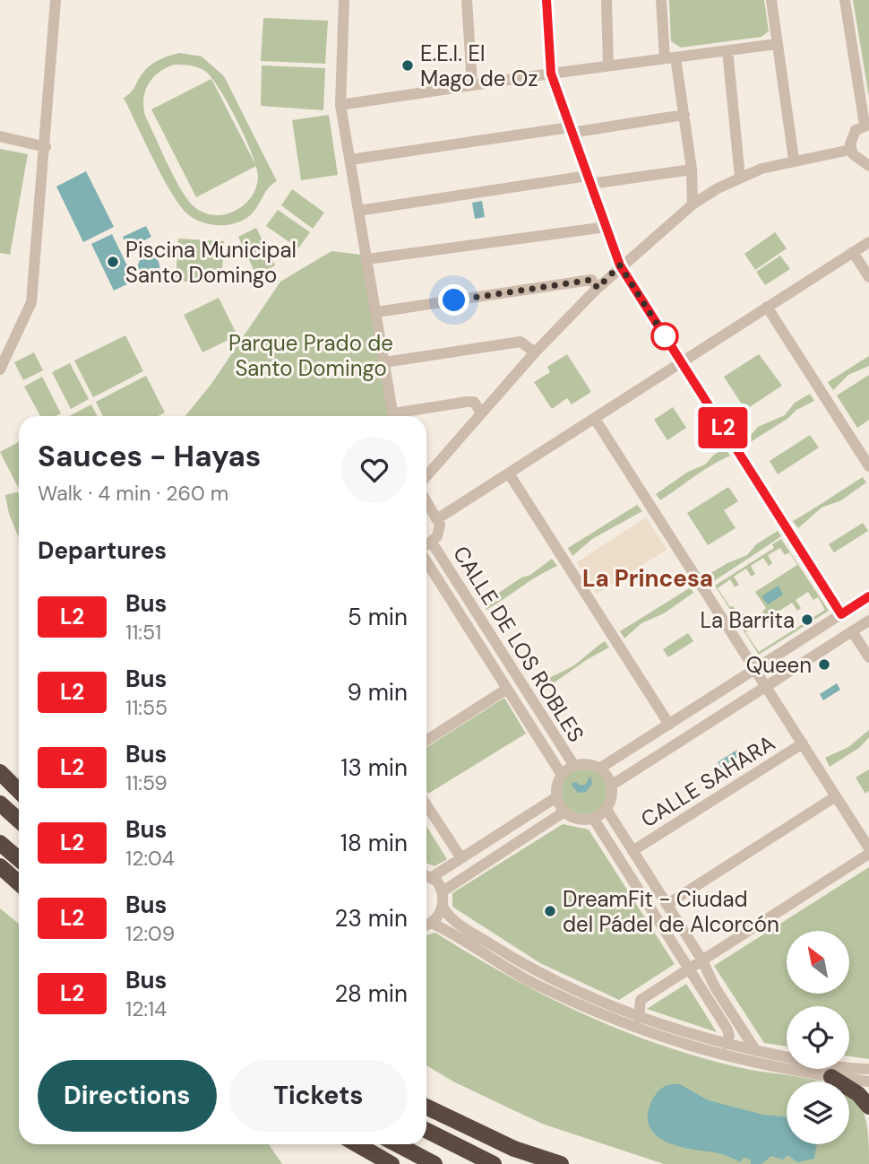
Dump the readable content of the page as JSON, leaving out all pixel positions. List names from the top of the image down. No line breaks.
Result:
{"streets":{"street":["CALLE DE LOS ROBLES","CALLE SAHARA"]},"districts":["La Princesa"],"parks":["Parque Prado de Santo Domingo"],"places":["E.E.I. El Mago de Oz","Piscina Municipal Santo Domingo","La Barrita","Queen","DreamFit - Ciudad del Pádel de Alcorcón"],"lines":["bus line L2"],"north":"top left","page":{"on_map":"L2","heading":[["Sauces - Hayas","Walk · 4 min · 260 m"],"Departures"],"list":[{"mark":"L2","name":"Bus","note":"11:51","value":"5 min"},{"mark":"L2","name":"Bus","note":"11:55","value":"9 min"},{"mark":"L2","name":"Bus","note":"11:59","value":"13 min"},{"mark":"L2","name":"Bus","note":"12:04","value":"18 min"},{"mark":"L2","name":"Bus","note":"12:09","value":"23 min"},{"mark":"L2","name":"Bus","note":"12:14","value":"28 min"}],"buttons":["Directions","Tickets"]}}
